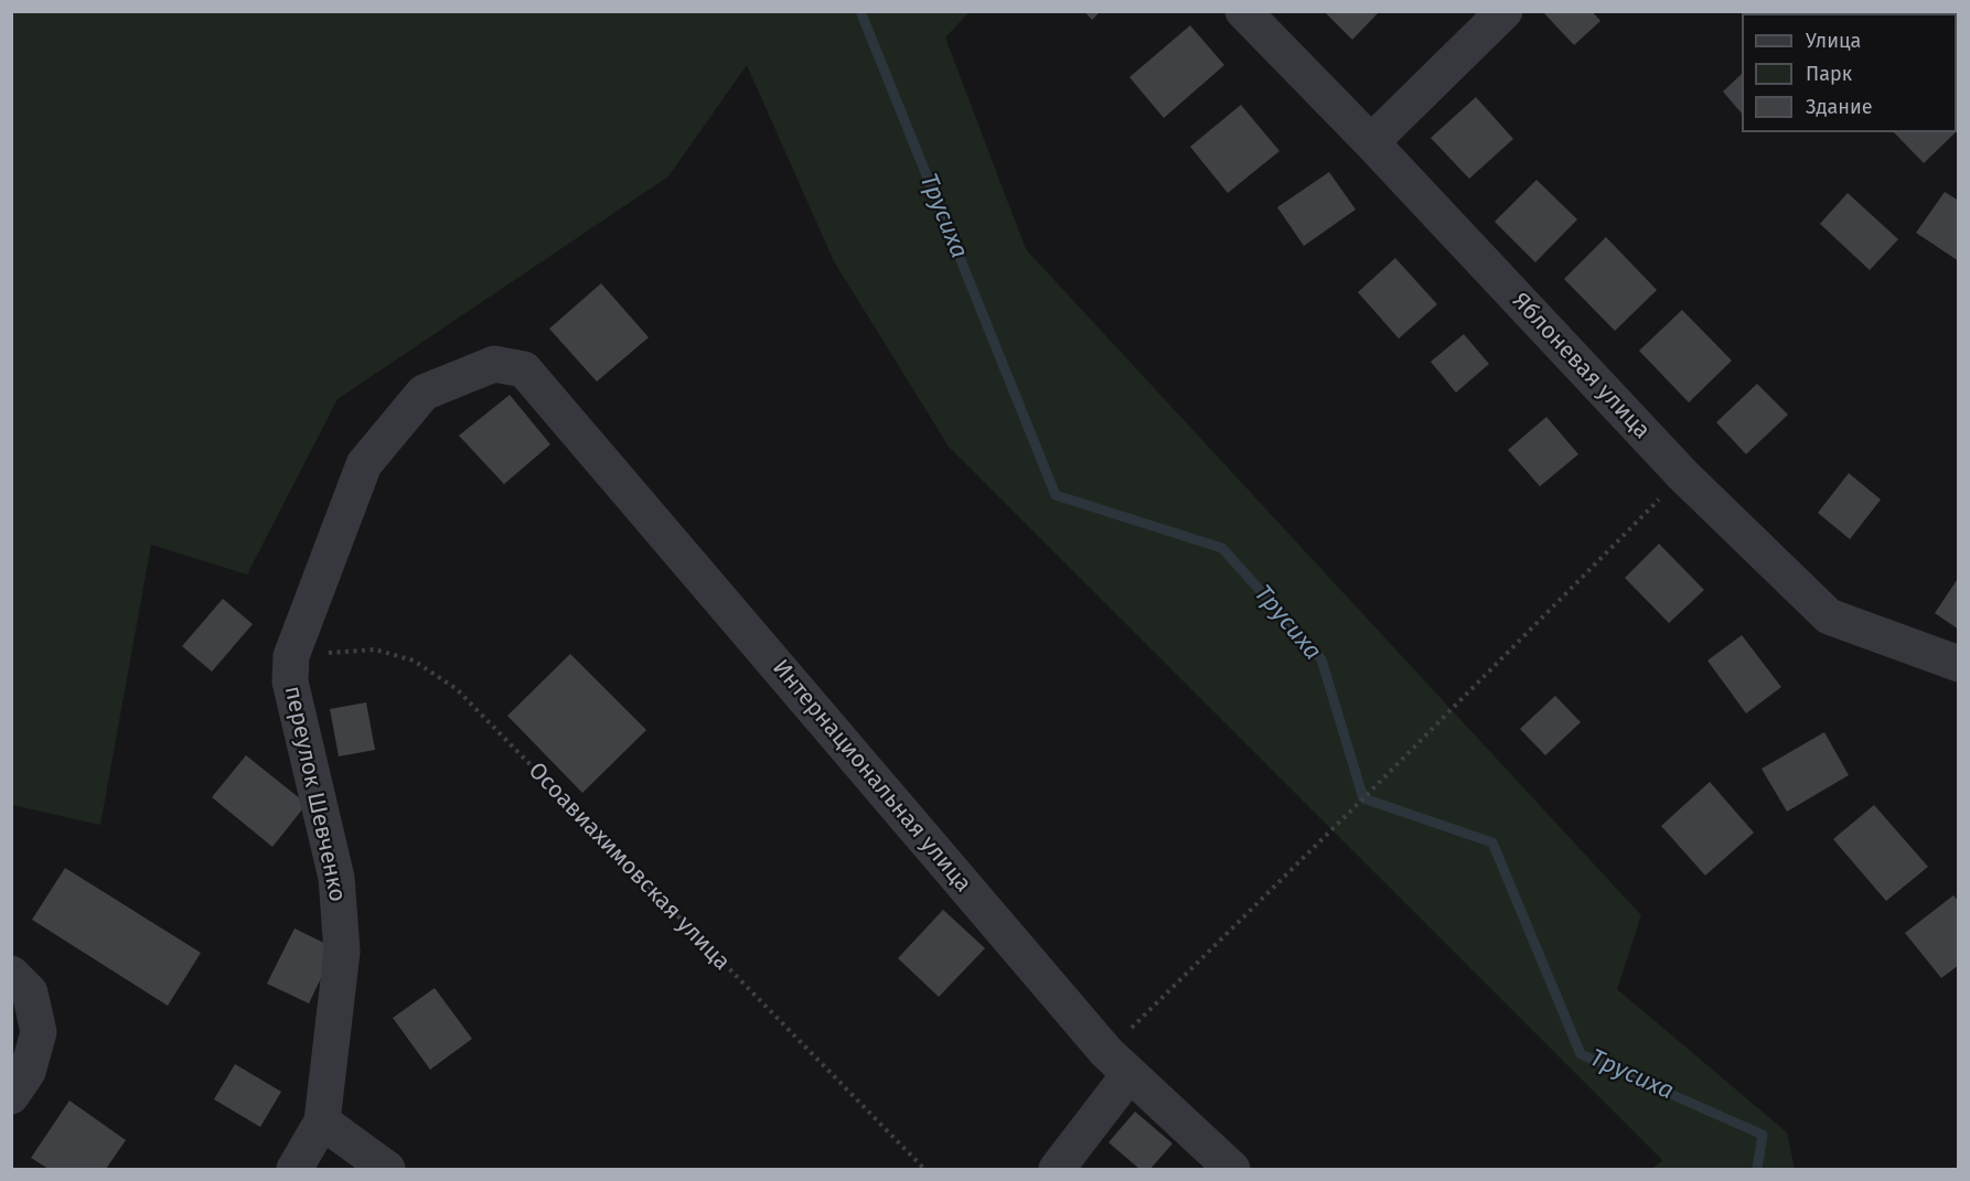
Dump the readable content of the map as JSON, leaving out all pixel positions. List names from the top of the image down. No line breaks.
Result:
{"streets":{"street":["Яблоневая улица","Интернациональная улица","переулок Шевченко"],"path":["Осоавиахимовская улица"]},"crossings":[["Интернациональная улица","переулок Шевченко"],["переулок Шевченко","Осоавиахимовская улица"]],"water":["Трусиха"],"legend":["Улица","Парк","Здание"]}
